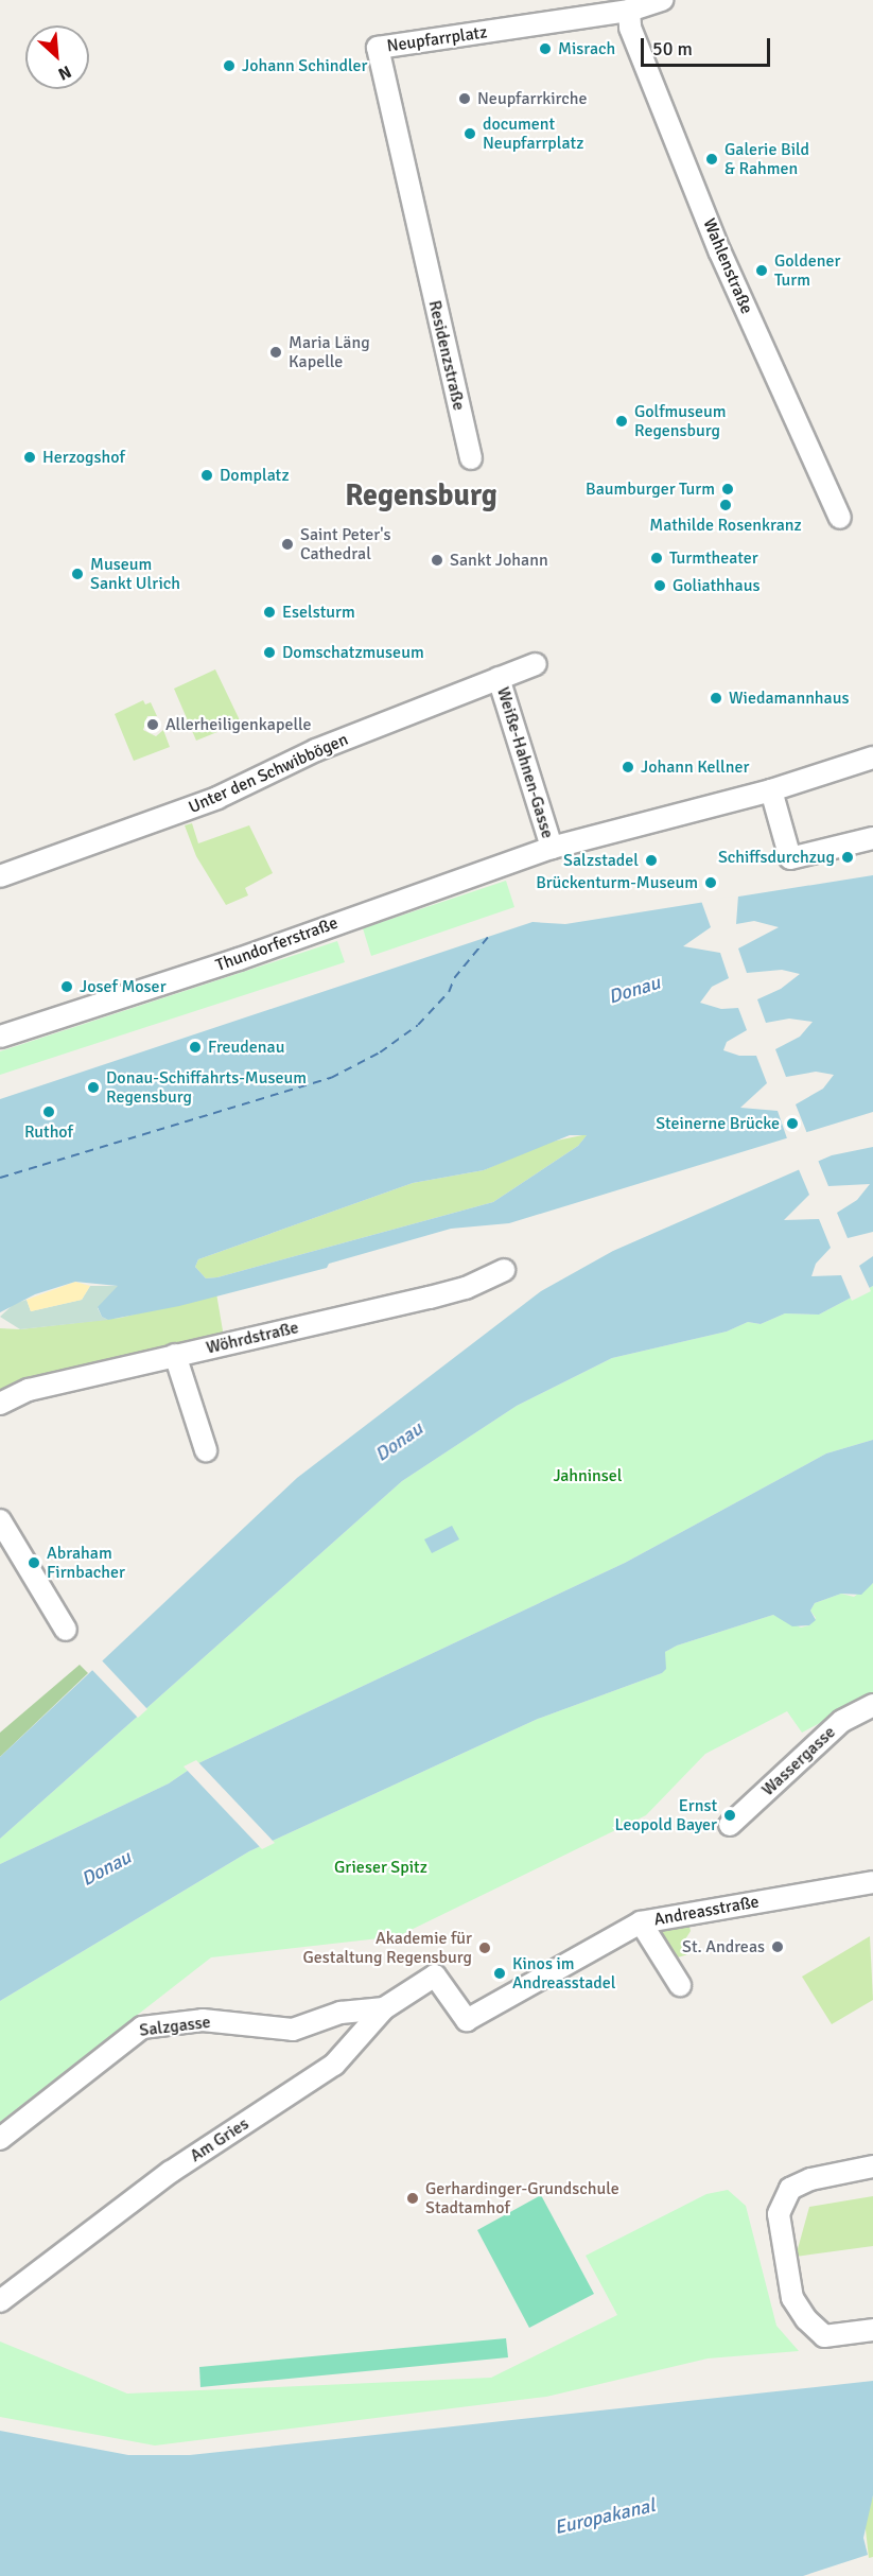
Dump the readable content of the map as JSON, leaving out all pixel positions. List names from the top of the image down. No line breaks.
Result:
{"streets":{"street":["Neupfarrplatz","Wahlenstraße","Residenzstraße","Weiße-Hahnen-Gasse","Unter den Schwibbögen","Thundorferstraße","Wöhrdstraße","Wassergasse","Andreasstraße","Salzgasse","Am Gries"]},"crossings":[["Neupfarrplatz","Wahlenstraße"],["Neupfarrplatz","Residenzstraße"],["Weiße-Hahnen-Gasse","Unter den Schwibbögen"],["Weiße-Hahnen-Gasse","Thundorferstraße"],["Andreasstraße","Am Gries"],["Salzgasse","Am Gries"]],"districts":["Regensburg"],"water":["Donau","Europakanal"],"parks":["Jahninsel","Grieser Spitz"],"places":["Misrach","Johann Schindler","Neupfarrkirche","document Neupfarrplatz","Galerie Bild & Rahmen","Goldener Turm","Maria Läng Kapelle","Golfmuseum Regensburg","Herzogshof","Domplatz","Baumburger Turm","Mathilde Rosenkranz","Saint Peter's Cathedral","Turmtheater","Sankt Johann","Museum Sankt Ulrich","Goliathhaus","Eselsturm","Domschatzmuseum","Wiedamannhaus","Allerheiligenkapelle","Johann Kellner","Schiffsdurchzug","Salzstadel","Brückenturm-Museum","Josef Moser","Freudenau","Donau-Schiffahrts-Museum Regensburg","Ruthof","Steinerne Brücke","Abraham Firnbacher","Ernst Leopold Bayer","St. Andreas","Akademie für Gestaltung Regensburg","Kinos im Andreasstadel","Gerhardinger-Grundschule Stadtamhof"],"scale_bar":"50 m","north":"bottom right"}
